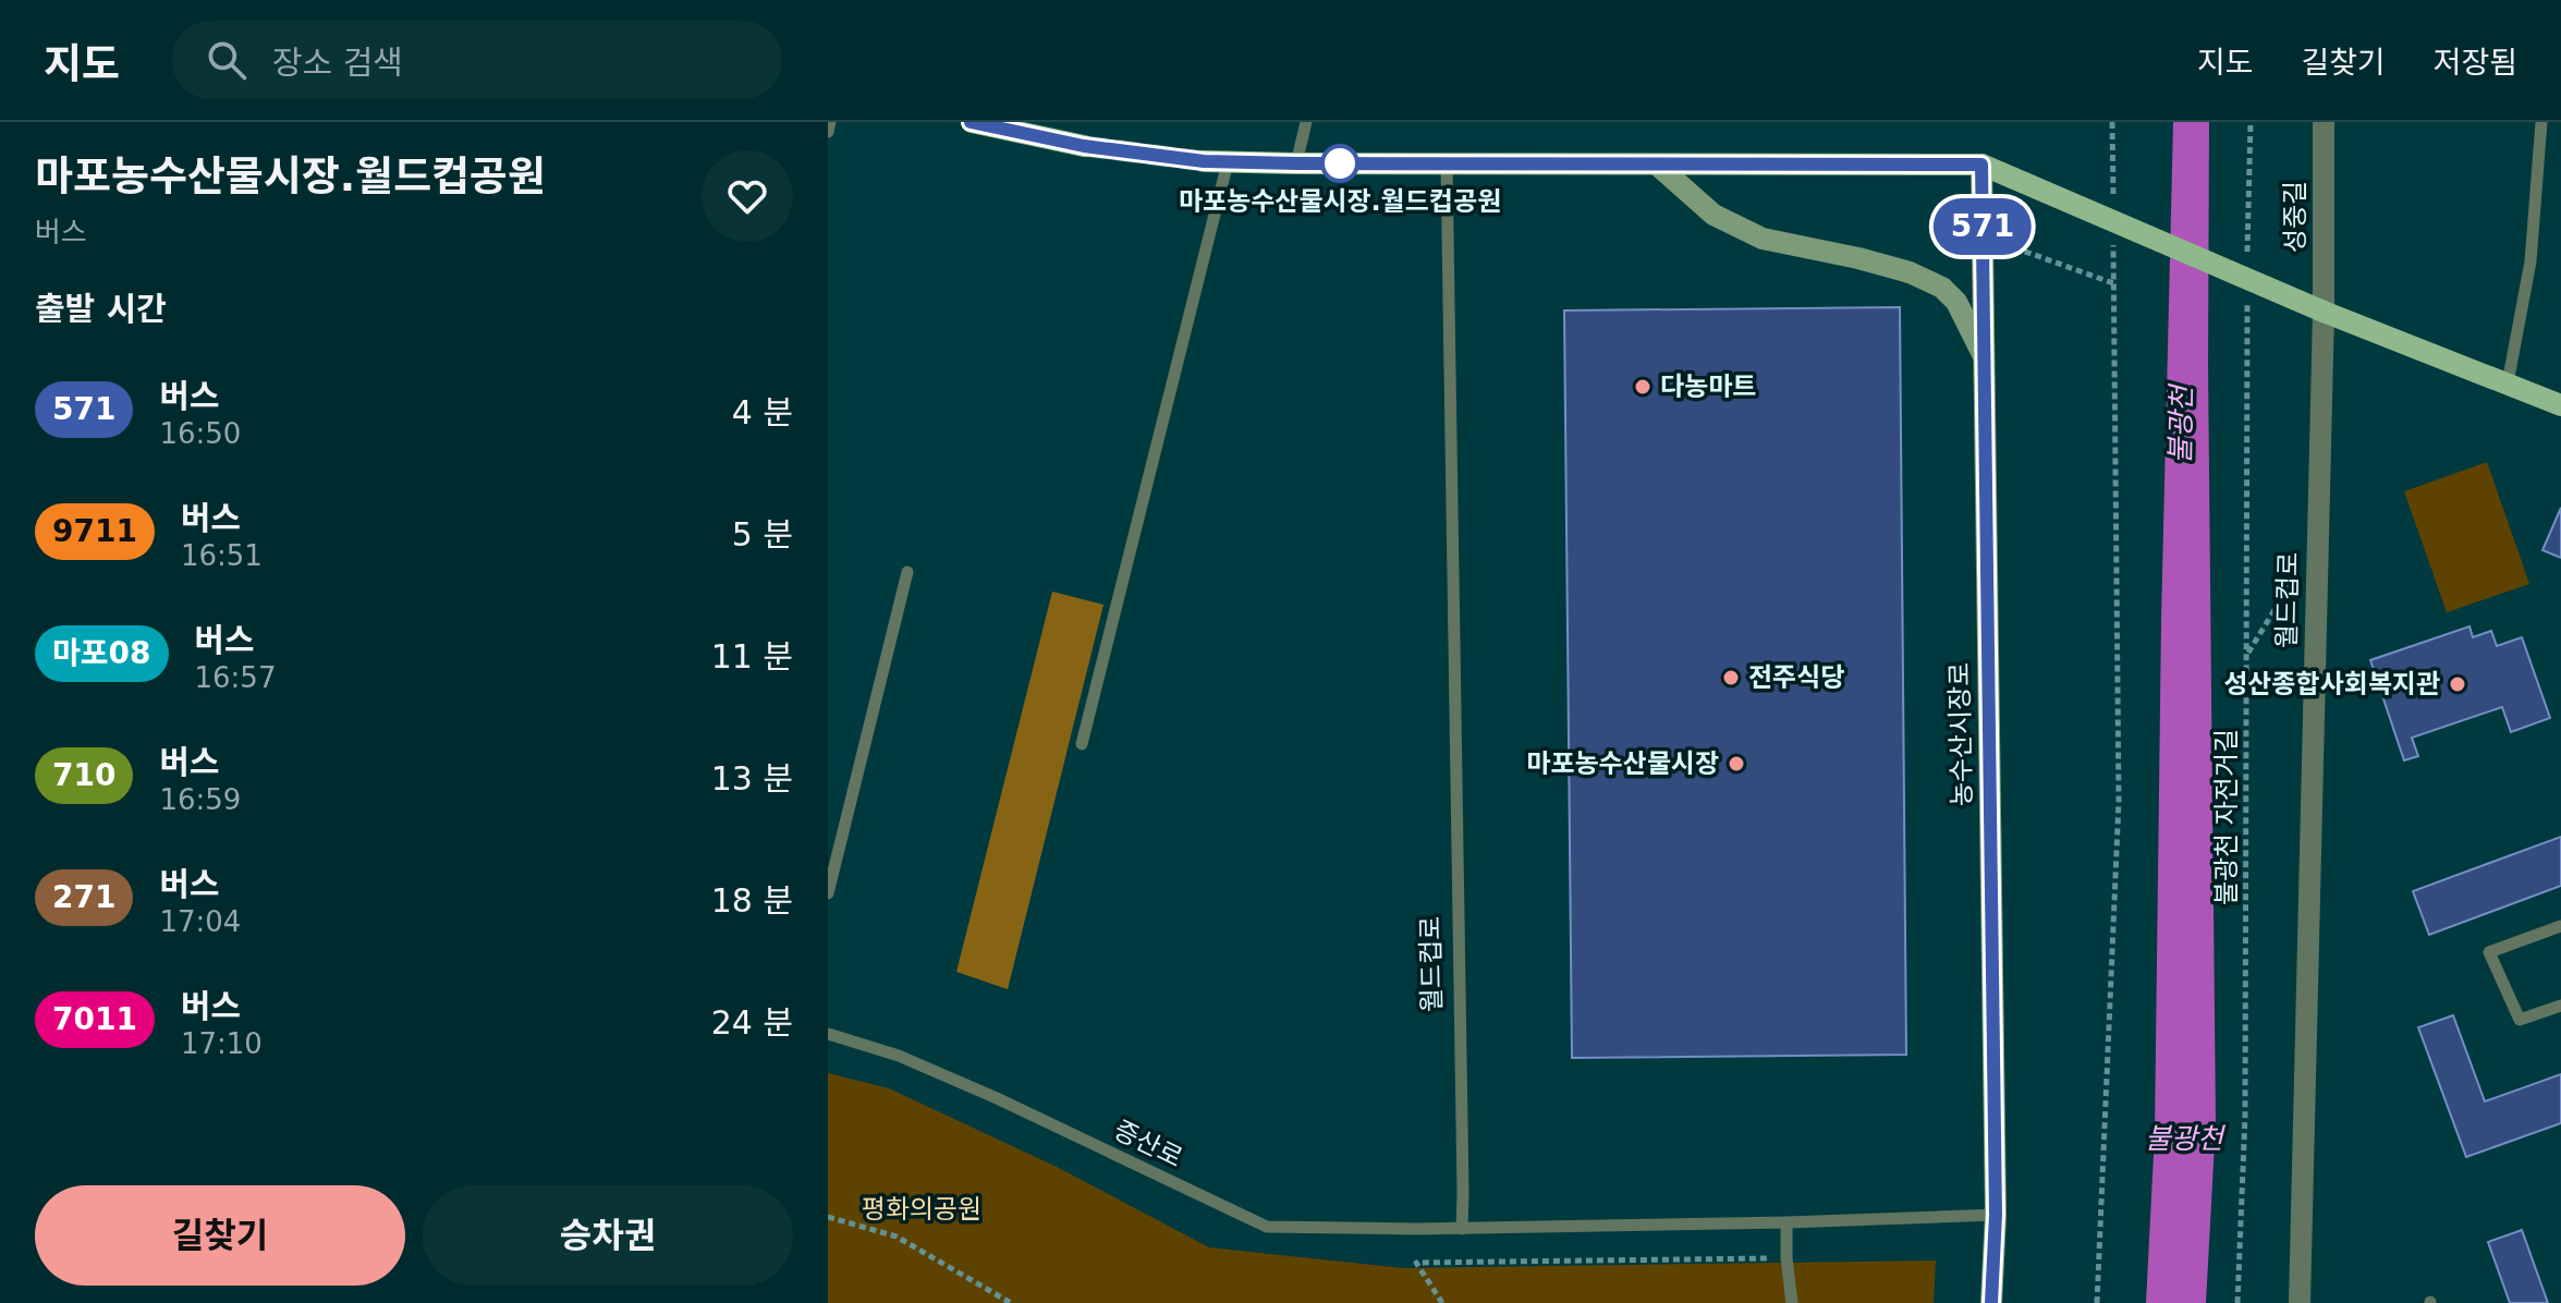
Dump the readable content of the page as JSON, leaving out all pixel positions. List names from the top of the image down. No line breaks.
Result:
{"streets":{"main road":["농수산시장로"],"street":["성중길","월드컵로"],"lane":["증산로"],"path":["불광천 자전거길"]},"crossings":[["성중길","월드컵로"],["월드컵로","증산로"]],"water":["불광천"],"parks":["평화의공원"],"places":["마포농수산물시장.월드컵공원","다농마트","전주식당","성산종합사회복지관","마포농수산물시장"],"lines":["bus line 571"],"page":{"header":"지도","search":"장소 검색","nav":["지도","길찾기","저장됨"],"heading":[["마포농수산물시장.월드컵공원","버스"],"출발 시간"],"on_map":"571","list":[{"mark":"571","name":"버스","note":"16:50","value":"4 분"},{"mark":"9711","name":"버스","note":"16:51","value":"5 분"},{"mark":"마포08","name":"버스","note":"16:57","value":"11 분"},{"mark":"710","name":"버스","note":"16:59","value":"13 분"},{"mark":"271","name":"버스","note":"17:04","value":"18 분"},{"mark":"7011","name":"버스","note":"17:10","value":"24 분"}],"buttons":["길찾기","승차권"]}}
